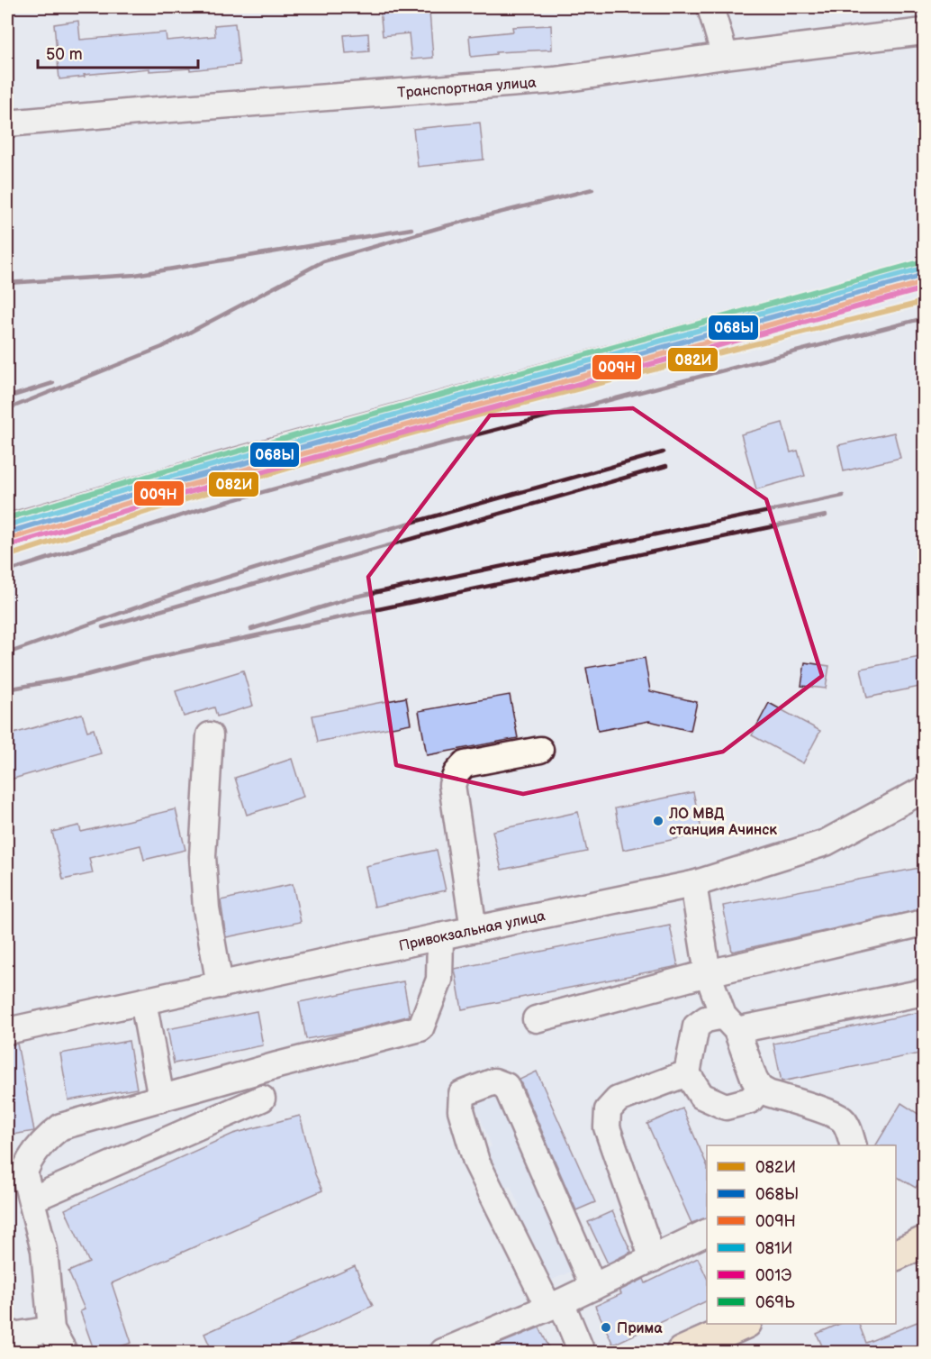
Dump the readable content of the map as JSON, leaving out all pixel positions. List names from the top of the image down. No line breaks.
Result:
{"streets":{"street":["Транспортная улица","Привокзальная улица"]},"places":["ЛО МВД станция Ачинск","Прима"],"lines":["transit line 069Ь","transit line 081И","transit line 068Ы","transit line 009Н","transit line 001Э","transit line 082И"],"legend":["082И","068Ы","009Н","081И","001Э","069Ь"],"scale_bar":"50 m"}
